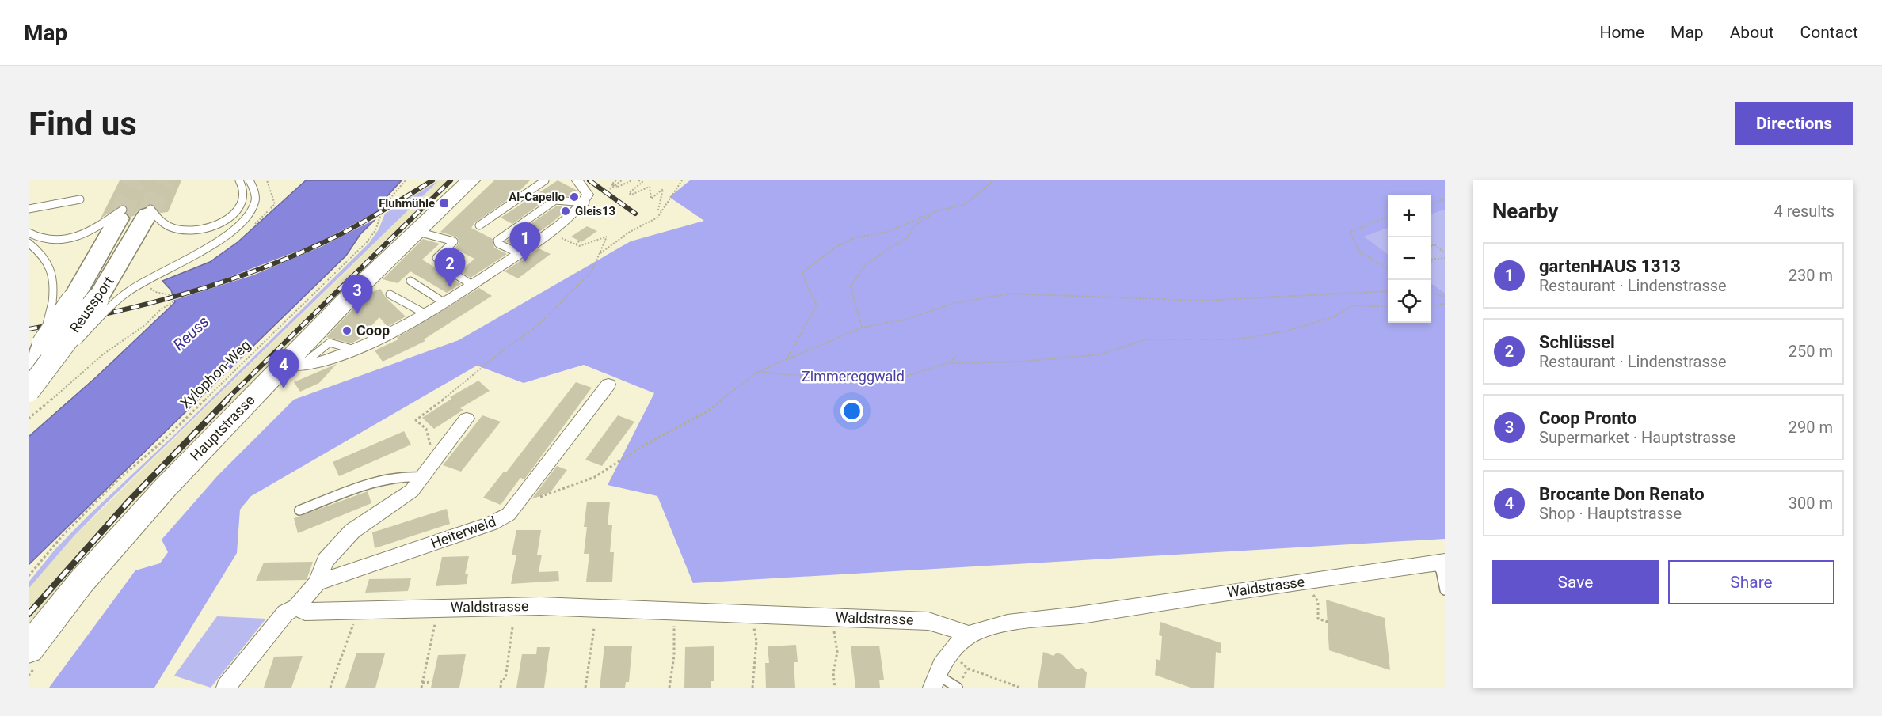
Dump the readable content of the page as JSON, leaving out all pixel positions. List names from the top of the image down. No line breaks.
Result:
{"streets":{"highway":["Reussport"],"main road":["Hauptstrasse"],"street":["Heiterweid","Waldstrasse"],"path":["Xylophon-Weg"]},"water":["Reuss"],"parks":["Zimmereggwald"],"places":{"other":["Al-Capello","Gleis13","Coop"],"transit":["Fluhmühle"]},"page":{"header":"Map","nav":["Home","Map","About","Contact"],"buttons":["Directions",["Save","Share"]],"title":"Find us","heading":["Nearby","4 results"],"map_buttons":["+","−"],"pins":["1","2","3","4"],"list":[{"mark":"1","name":"gartenHAUS 1313","note":"Restaurant · Lindenstrasse","value":"230 m"},{"mark":"2","name":"Schlüssel","note":"Restaurant · Lindenstrasse","value":"250 m"},{"mark":"3","name":"Coop Pronto","note":"Supermarket · Hauptstrasse","value":"290 m"},{"mark":"4","name":"Brocante Don Renato","note":"Shop · Hauptstrasse","value":"300 m"}]}}
